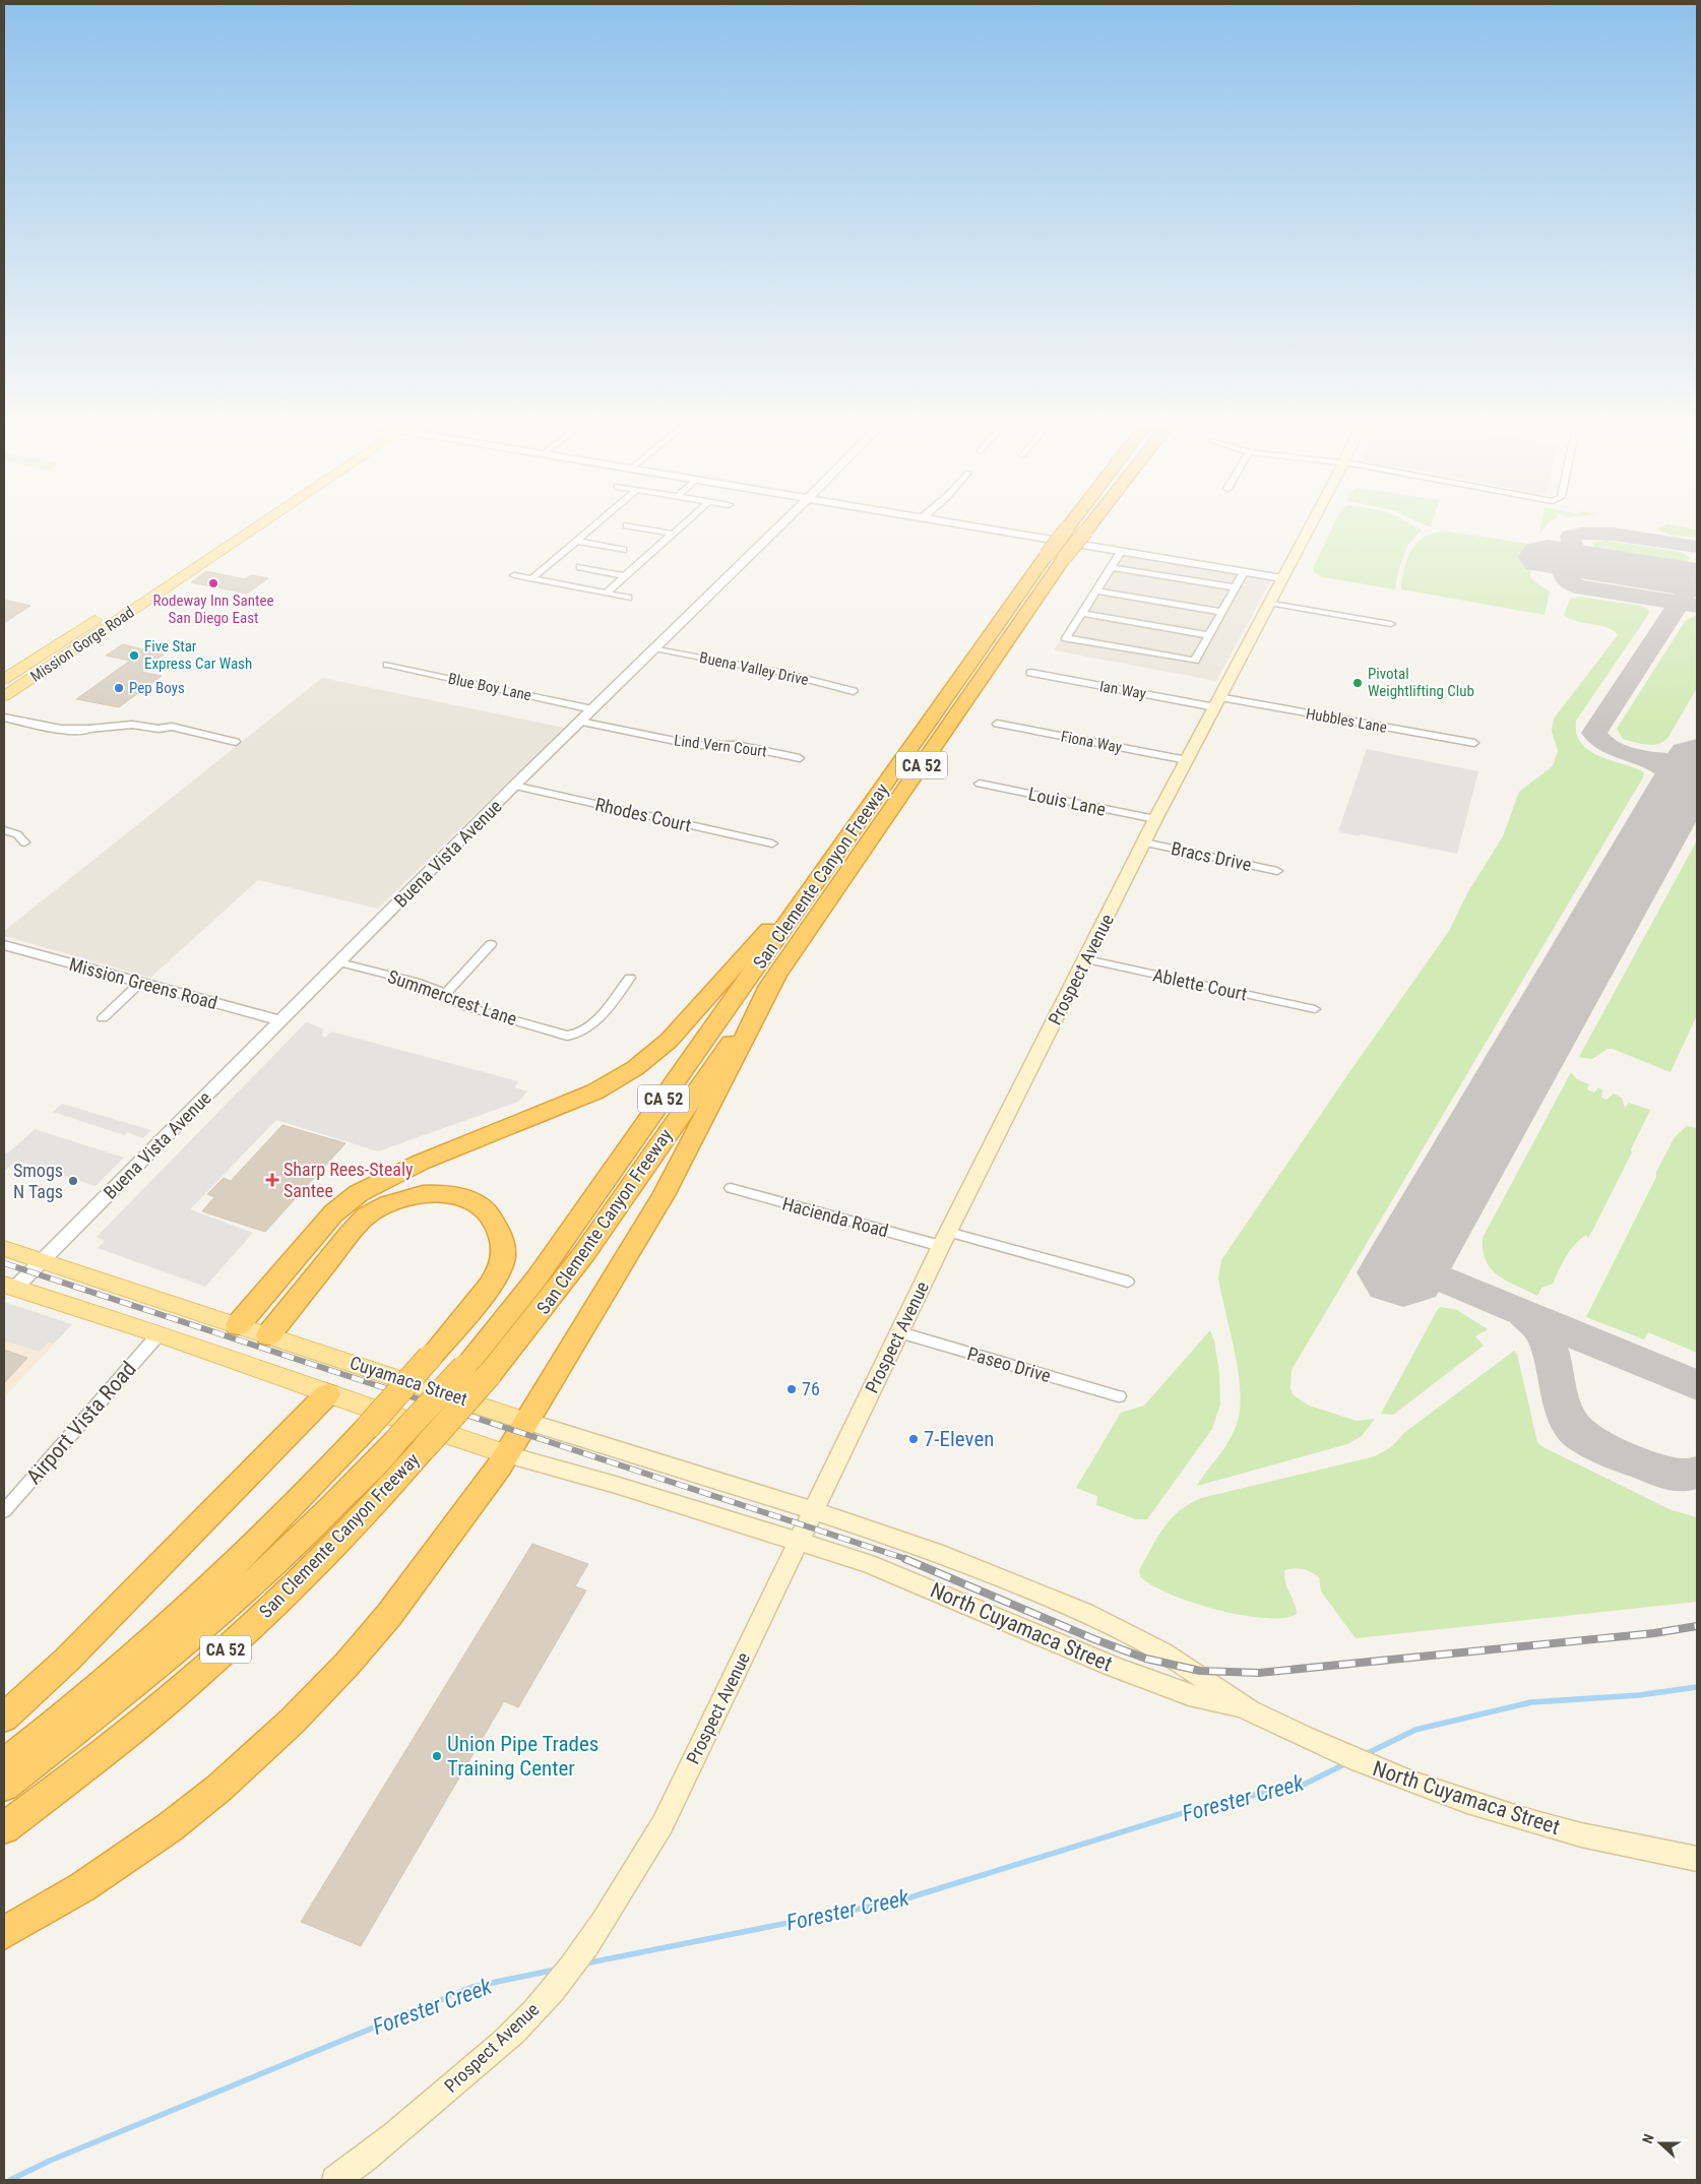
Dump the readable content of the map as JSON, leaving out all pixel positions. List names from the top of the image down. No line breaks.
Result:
{"streets":{"highway":["CA 52","San Clemente Canyon Freeway"],"main road":["Mission Gorge Road","Prospect Avenue","Cuyamaca Street","North Cuyamaca Street"],"street":["Buena Valley Drive","Blue Boy Lane","Ian Way","Hubbles Lane","Fiona Way","Lind Vern Court","Louis Lane","Rhodes Court","Buena Vista Avenue","Bracs Drive","Mission Greens Road","Ablette Court","Summercrest Lane","Hacienda Road","Paseo Drive","Airport Vista Road"]},"crossings":[["Buena Valley Drive","Buena Vista Avenue"],["Blue Boy Lane","Buena Vista Avenue"],["Ian Way","Hubbles Lane"],["Ian Way","Prospect Avenue"],["Hubbles Lane","Prospect Avenue"],["Fiona Way","Prospect Avenue"],["Lind Vern Court","Buena Vista Avenue"],["Louis Lane","Prospect Avenue"],["Rhodes Court","Buena Vista Avenue"],["Buena Vista Avenue","Mission Greens Road"],["Buena Vista Avenue","Summercrest Lane"],["Buena Vista Avenue","Cuyamaca Street"],["Bracs Drive","Prospect Avenue"],["Prospect Avenue","Ablette Court"],["Prospect Avenue","Hacienda Road"],["Prospect Avenue","Paseo Drive"],["Prospect Avenue","Cuyamaca Street"],["Prospect Avenue","North Cuyamaca Street"],["Cuyamaca Street","North Cuyamaca Street"]],"water":["Forester Creek"],"places":{"other":["Rodeway Inn Santee San Diego East","Five Star Express Car Wash","Pivotal Weightlifting Club","Pep Boys","Smogs N Tags","76","7-Eleven","Union Pipe Trades Training Center"],"health":["Sharp Rees-Stealy Santee"]},"north":"left"}
